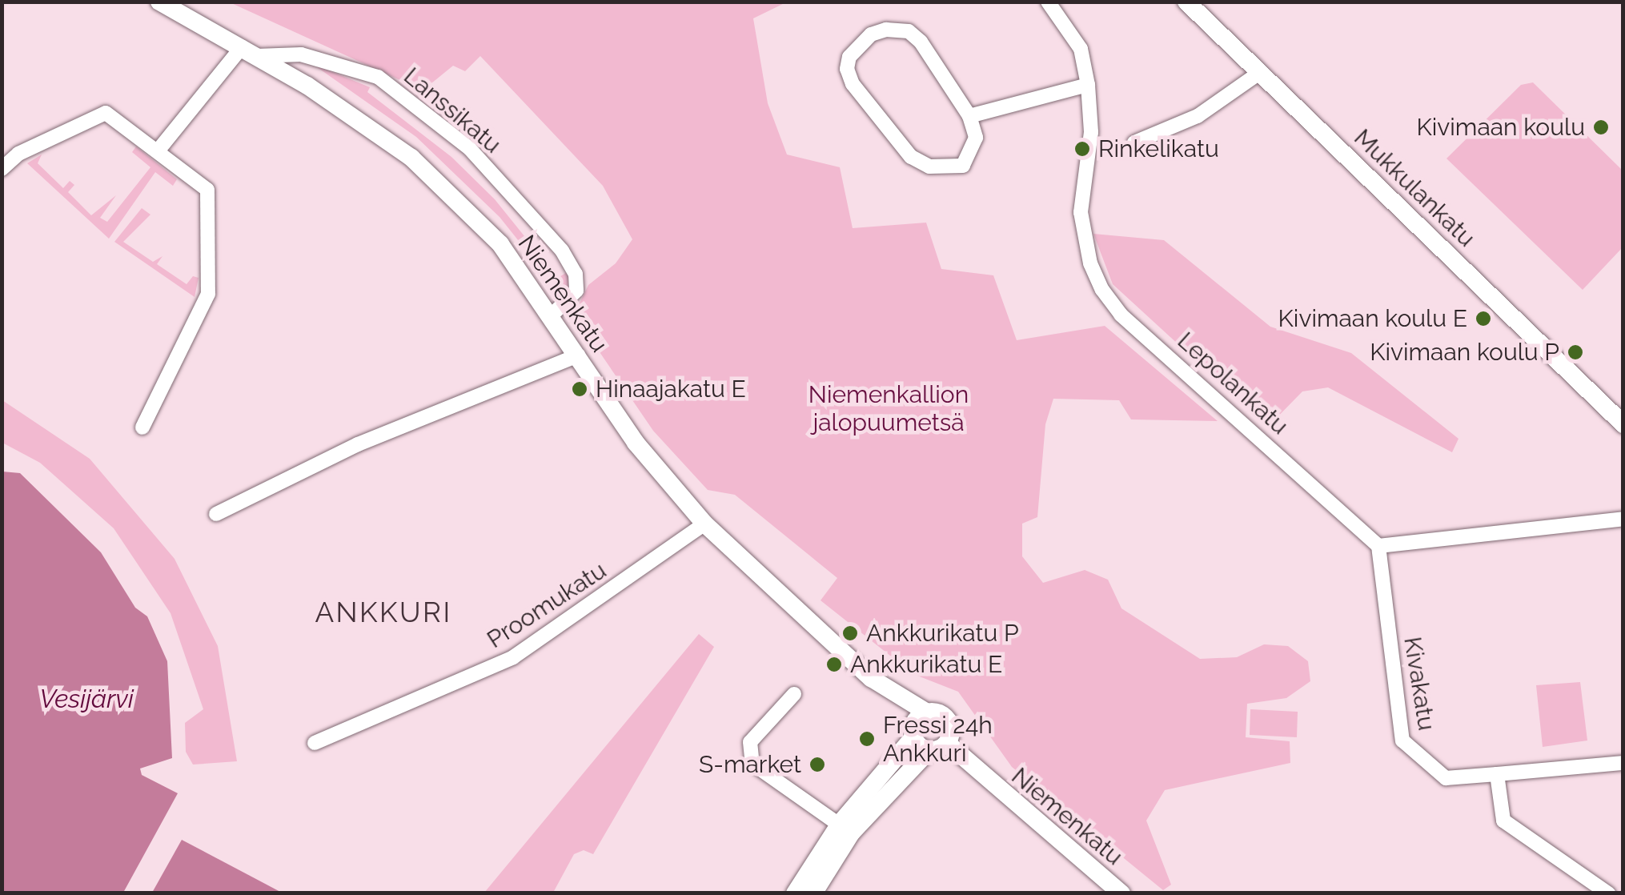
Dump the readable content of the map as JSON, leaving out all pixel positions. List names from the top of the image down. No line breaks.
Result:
{"streets":{"street":["Lanssikatu","Mukkulankatu","Niemenkatu","Lepolankatu","Proomukatu","Kivakatu"]},"crossings":[["Lanssikatu","Niemenkatu"],["Niemenkatu","Proomukatu"],["Lepolankatu","Kivakatu"]],"districts":["ANKKURI"],"water":["Vesijärvi"],"parks":["Niemenkallion jalopuumetsä"],"places":["Kivimaan koulu","Rinkelikatu","Kivimaan koulu E","Kivimaan koulu P","Hinaajakatu E","Ankkurikatu P","Ankkurikatu E","Fressi 24h Ankkuri","S-market"]}
